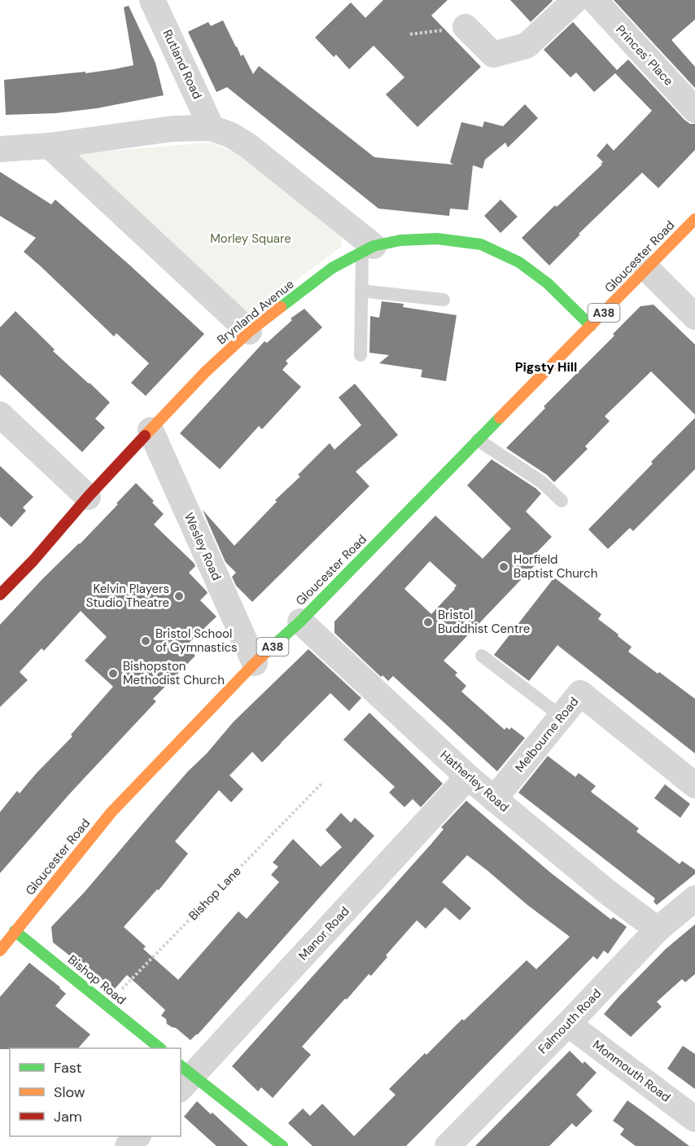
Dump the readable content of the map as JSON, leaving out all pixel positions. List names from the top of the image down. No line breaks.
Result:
{"streets":{"street":["Princes' Place","Rutland Road","Gloucester Road","Brynland Avenue","A38","Wesley Road","Melbourne Road","Hatherley Road","Manor Road","Bishop Road","Falmouth Road","Monmouth Road"],"path":["Bishop Lane"]},"crossings":[["Gloucester Road","Brynland Avenue"],["Gloucester Road","Wesley Road"],["Gloucester Road","Hatherley Road"],["Gloucester Road","Bishop Road"],["Brynland Avenue","Wesley Road"],["Melbourne Road","Hatherley Road"],["Hatherley Road","Manor Road"],["Hatherley Road","Falmouth Road"],["Bishop Lane","Bishop Road"],["Falmouth Road","Monmouth Road"]],"districts":["Pigsty Hill"],"parks":["Morley Square"],"places":["Horfield Baptist Church","Kelvin Players Studio Theatre","Bristol Buddhist Centre","Bristol School of Gymnastics","Bishopston Methodist Church"],"legend":["Fast","Slow","Jam"]}
